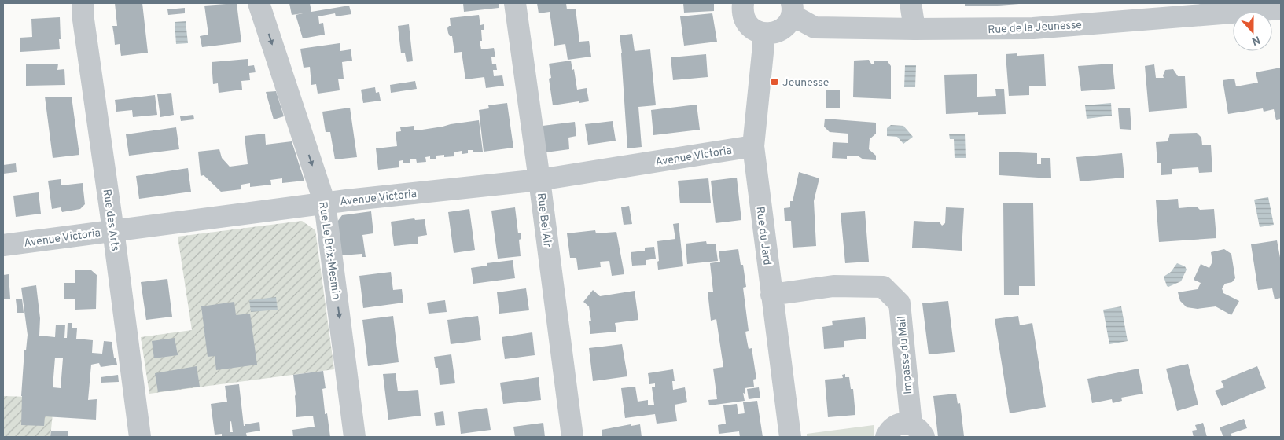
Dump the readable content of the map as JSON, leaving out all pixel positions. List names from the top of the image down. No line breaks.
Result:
{"streets":{"street":["Rue de la Jeunesse","Avenue Victoria","Rue des Arts","Rue Bel Air","Rue du Jard","Rue Le Brix-Mesmin","Impasse du Mail"]},"crossings":[["Avenue Victoria","Rue des Arts"],["Avenue Victoria","Rue Bel Air"],["Avenue Victoria","Rue du Jard"],["Avenue Victoria","Rue Le Brix-Mesmin"],["Rue du Jard","Impasse du Mail"]],"one_way":["Rue Le Brix-Mesmin"],"places":{"transit":["Jeunesse"]},"north":"bottom"}
